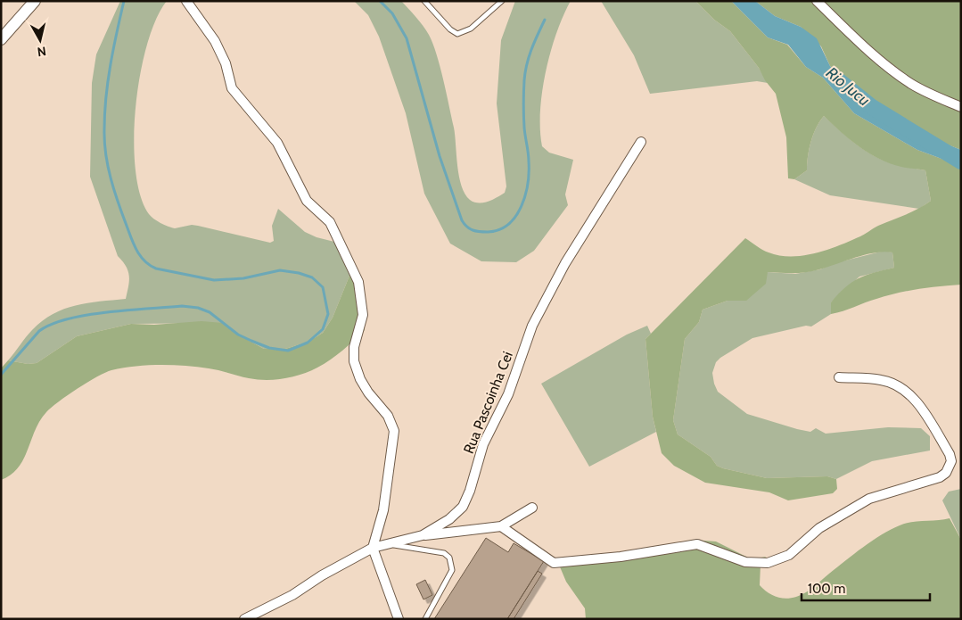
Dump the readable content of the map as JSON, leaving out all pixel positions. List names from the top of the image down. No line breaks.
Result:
{"streets":{"street":["Rua Pascoinha Cei"]},"water":["Rio Jucu"],"scale_bar":"100 m","north":"bottom"}
